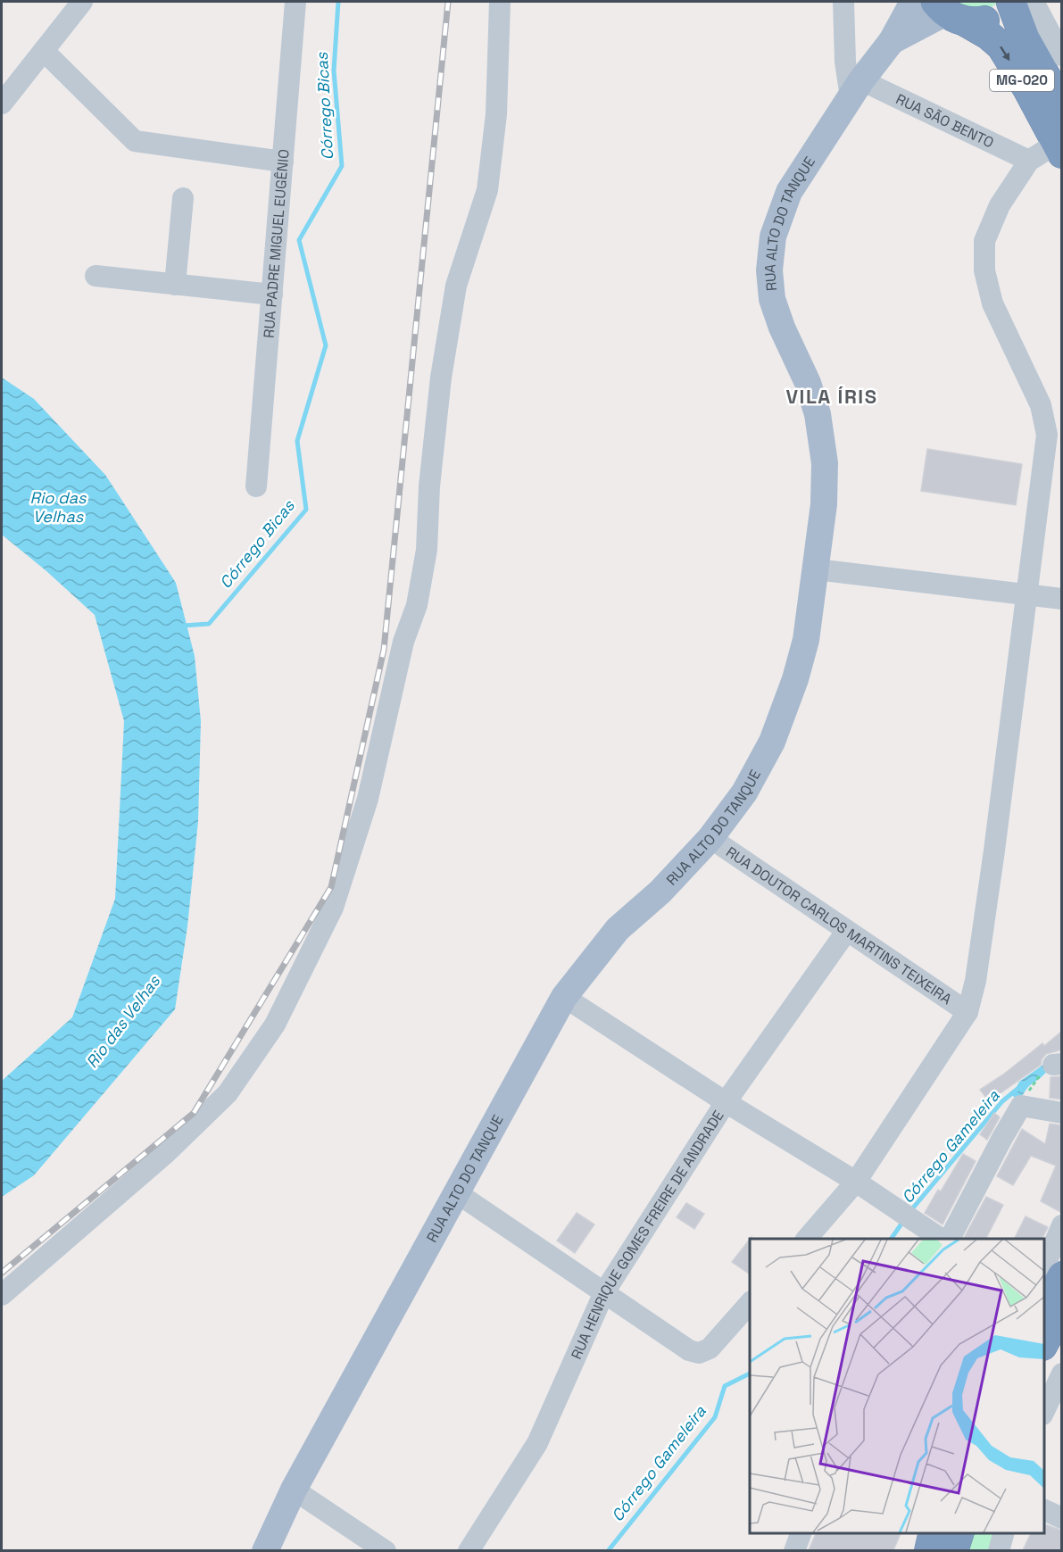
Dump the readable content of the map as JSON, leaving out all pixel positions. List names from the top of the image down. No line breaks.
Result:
{"streets":{"highway":["MG-020"],"main road":["RUA ALTO DO TANQUE"],"street":["RUA SÃO BENTO","RUA PADRE MIGUEL EUGÊNIO","RUA DOUTOR CARLOS MARTINS TEIXEIRA","RUA HENRIQUE GOMES FREIRE DE ANDRADE"]},"crossings":[["MG-020","RUA ALTO DO TANQUE"],["RUA SÃO BENTO","RUA ALTO DO TANQUE"],["RUA ALTO DO TANQUE","RUA DOUTOR CARLOS MARTINS TEIXEIRA"],["RUA DOUTOR CARLOS MARTINS TEIXEIRA","RUA HENRIQUE GOMES FREIRE DE ANDRADE"]],"districts":["VILA ÍRIS"],"water":["Córrego Bicas","Rio das Velhas","Córrego Gameleira"]}
